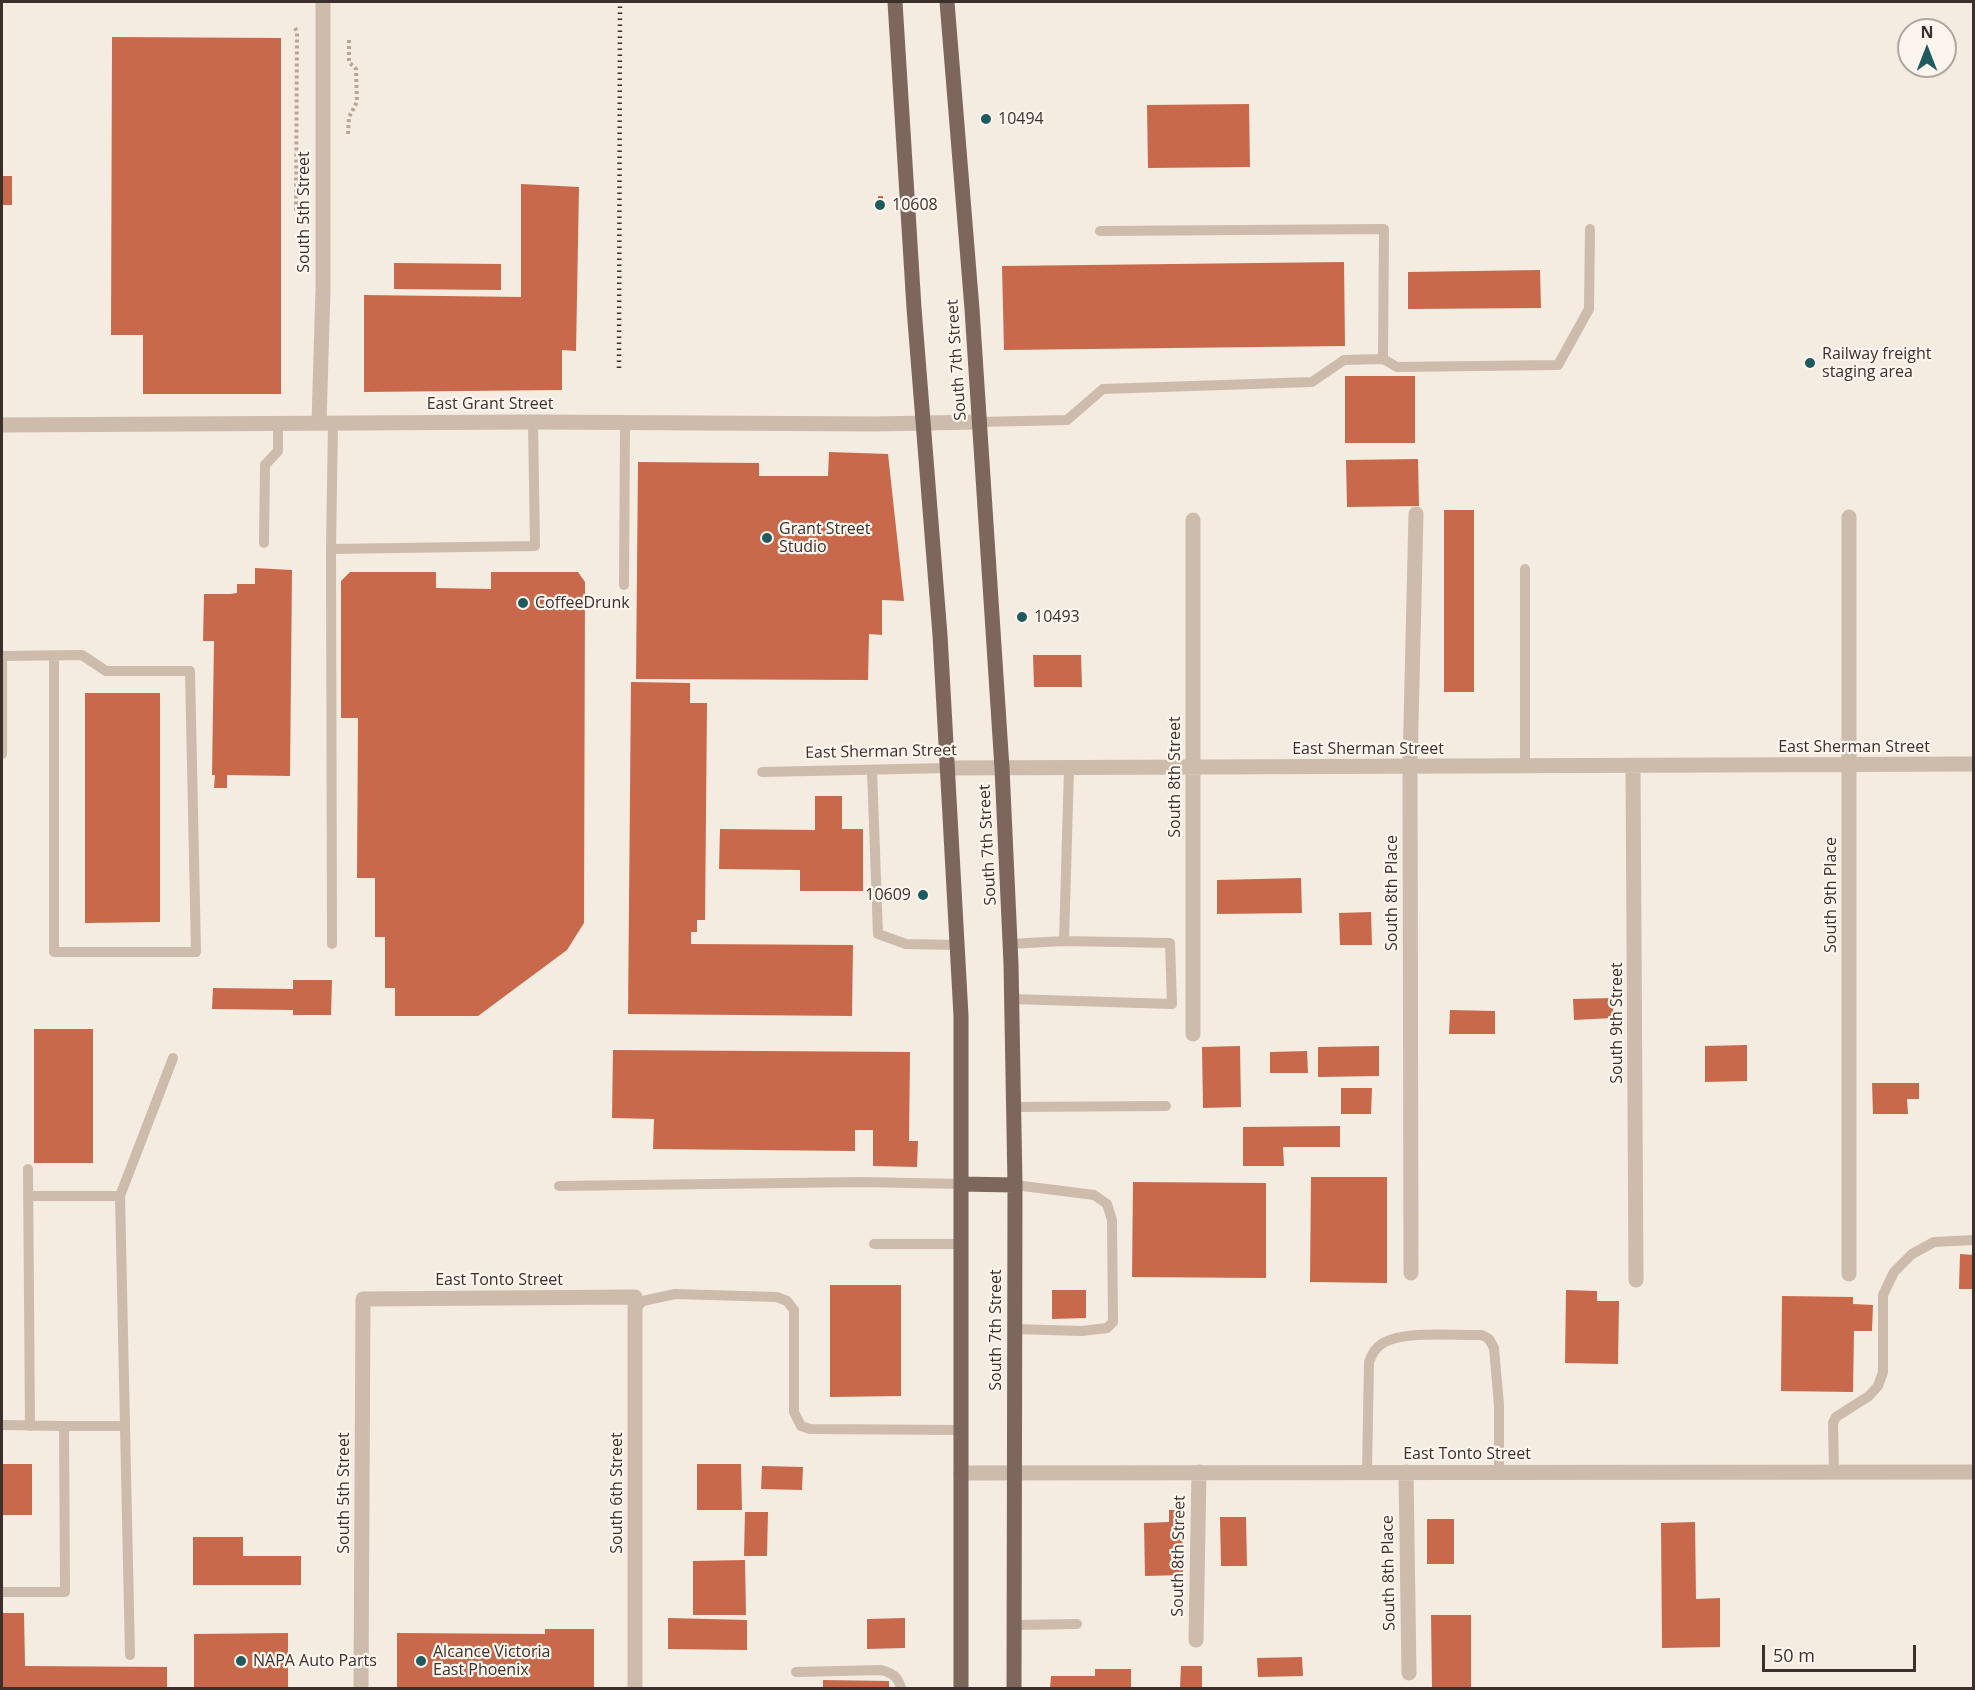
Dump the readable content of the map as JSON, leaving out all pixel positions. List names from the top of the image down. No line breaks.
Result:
{"streets":{"main road":["South 7th Street"],"street":["South 5th Street","East Grant Street","East Sherman Street","South 8th Street","South 8th Place","South 9th Place","South 9th Street","East Tonto Street","South 6th Street"]},"crossings":[["South 5th Street","East Grant Street"],["South 5th Street","East Tonto Street"],["South 7th Street","East Grant Street"],["South 7th Street","East Sherman Street"],["South 7th Street","East Tonto Street"],["East Sherman Street","South 8th Street"],["East Sherman Street","South 8th Place"],["East Sherman Street","South 9th Place"],["East Sherman Street","South 9th Street"],["South 8th Street","East Tonto Street"],["South 8th Place","East Tonto Street"],["East Tonto Street","South 6th Street"]],"places":["10494","10608","Railway freight staging area","Grant Street Studio","CoffeeDrunk","10493","10609","NAPA Auto Parts","Alcance Victoria East Phoenix"],"scale_bar":"50 m","north":"top"}
